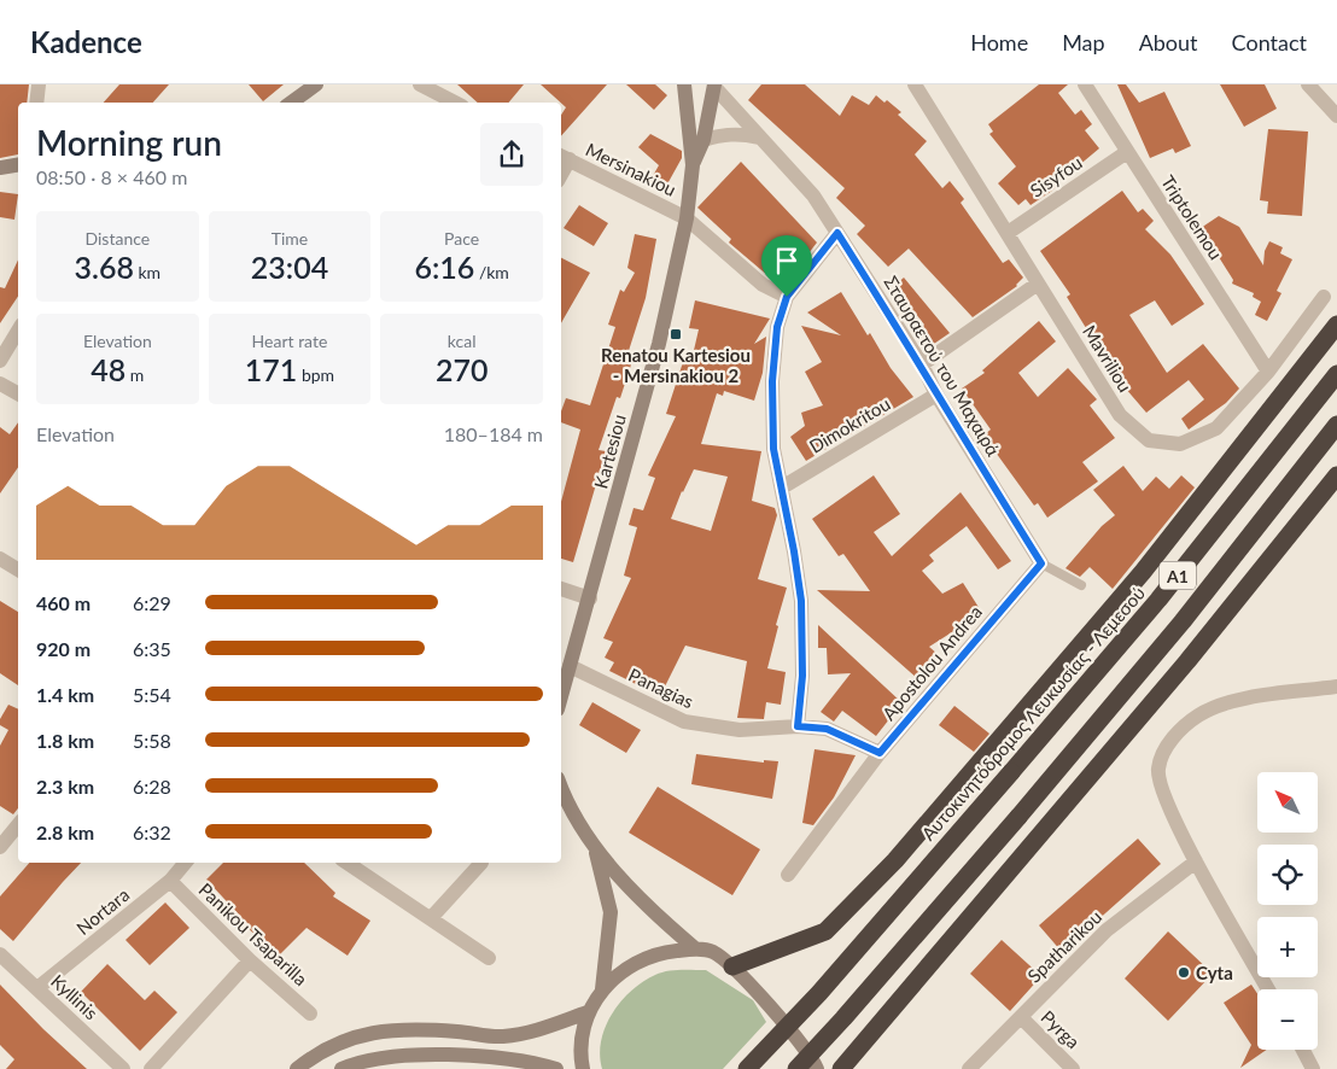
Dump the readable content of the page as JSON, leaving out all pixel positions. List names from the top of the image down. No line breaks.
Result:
{"streets":{"highway":["A1","Αυτοκινητόδρομος Λευκωσίας - Λεμεσού"],"street":["Mersinakiou","Sisyfou","Triptolemou","Mavriliou","Σταυραετού του Μαχαιρά","Dimokritou","Kartesiou","Apostolou Andrea","Panagias","Nortara","Panikou Tsaparilla","Spatharikou","Kyllinis","Pyrga"]},"crossings":[["Mersinakiou","Kartesiou"],["Sisyfou","Triptolemou"],["Sisyfou","Mavriliou"],["Triptolemou","Mavriliou"],["Σταυραετού του Μαχαιρά","Dimokritou"],["Σταυραετού του Μαχαιρά","Kartesiou"],["Σταυραετού του Μαχαιρά","Apostolou Andrea"],["Kartesiou","Panagias"],["Apostolou Andrea","Panagias"],["Nortara","Panikou Tsaparilla"],["Nortara","Kyllinis"],["Spatharikou","Pyrga"]],"places":{"transit":["Renatou Kartesiou - Mersinakiou 2"],"other":["Cyta"]},"north":"top left","page":{"header":"Kadence","nav":["Home","Map","About","Contact"],"heading":["Morning run","08:50 · 8 × 460 m"],"stats":[["Distance","3.68 km"],["Time","23:04"],["Pace","6:16 /km"],["Elevation","48 m"],["Heart rate","171 bpm"],["kcal","270"]],"chart":["Elevation","180–184 m"],"list":[{"name":"460 m","note":"6:29"},{"name":"920 m","note":"6:35"},{"name":"1.4 km","note":"5:54"},{"name":"1.8 km","note":"5:58"},{"name":"2.3 km","note":"6:28"},{"name":"2.8 km","note":"6:32"}],"map_buttons":["+","−"]}}
